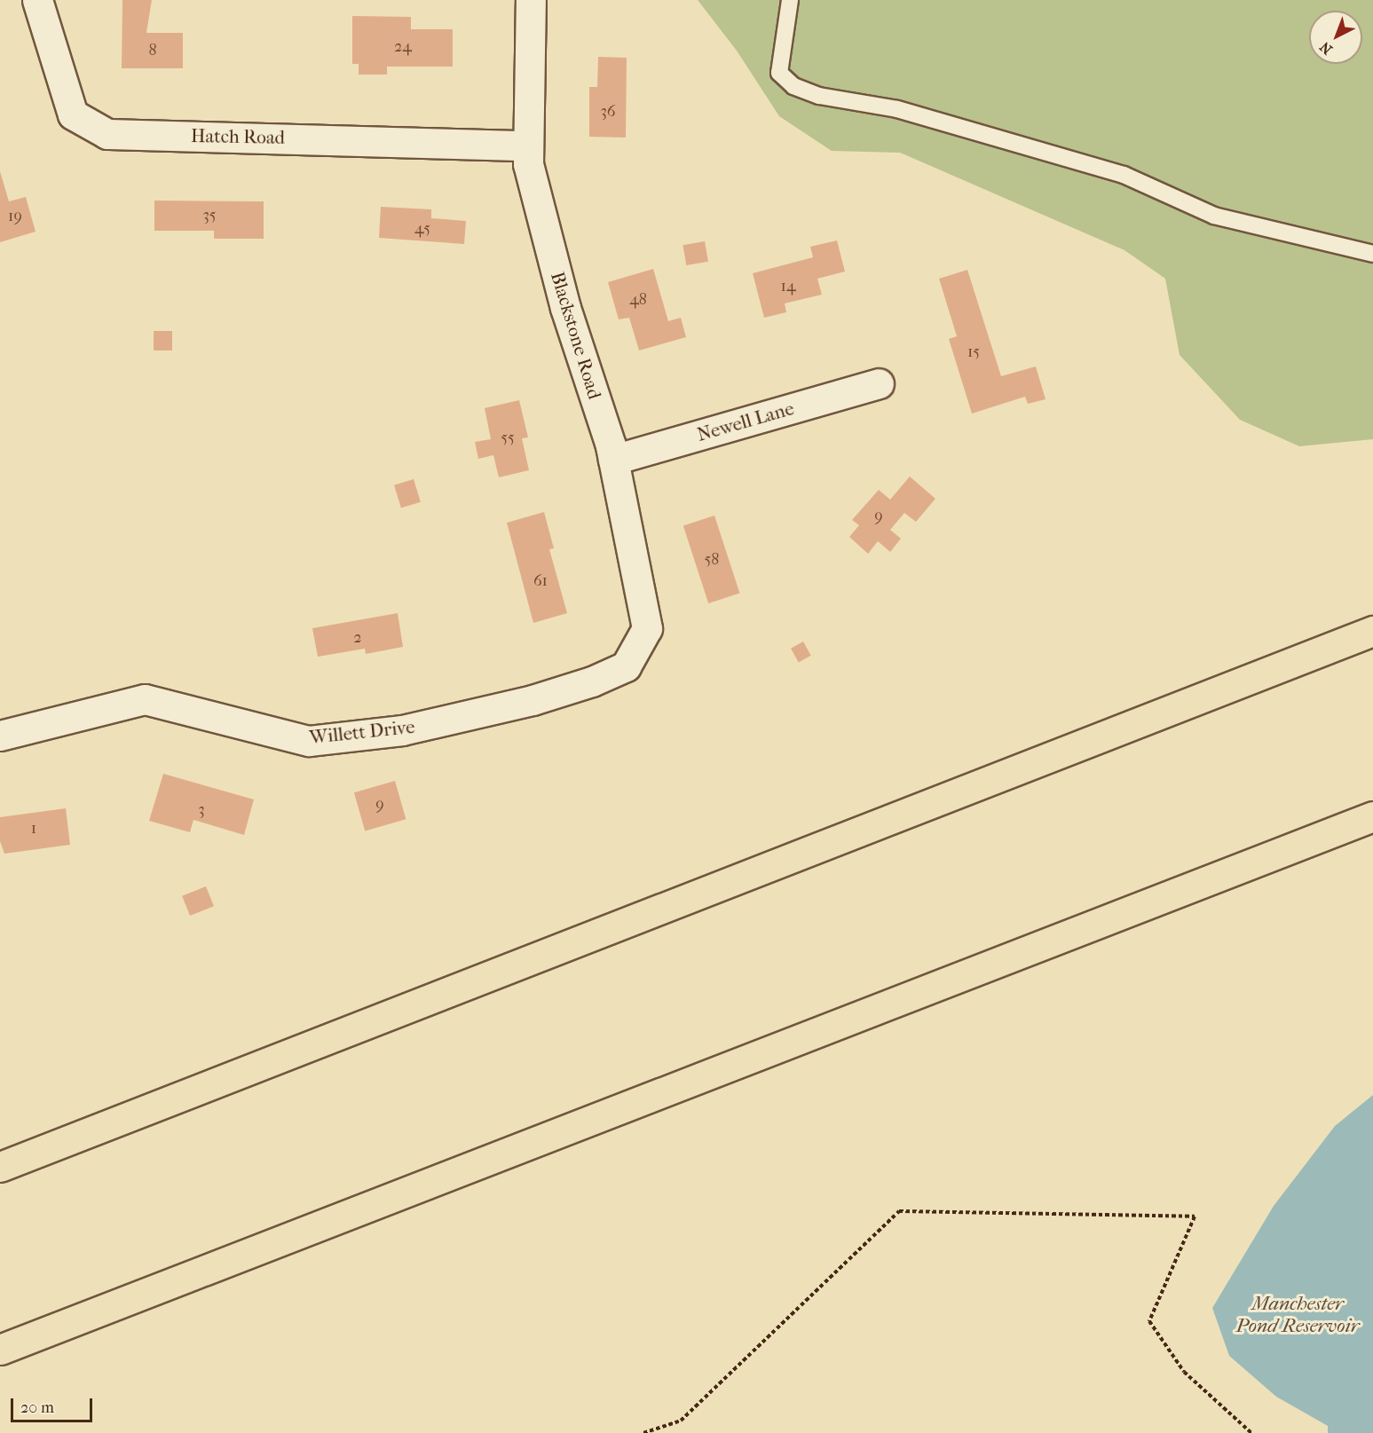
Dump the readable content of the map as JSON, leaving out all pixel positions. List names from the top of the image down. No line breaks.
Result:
{"streets":{"street":["Hatch Road","Blackstone Road","Newell Lane","Willett Drive"]},"crossings":[["Hatch Road","Blackstone Road"],["Blackstone Road","Newell Lane"],["Blackstone Road","Willett Drive"]],"water":["Manchester Pond Reservoir"],"house_numbers":["24","8","36","35","19","45","14","48","15","55","9","58","61","2","9","3","1"],"scale_bar":"20 m","north":"bottom left"}
